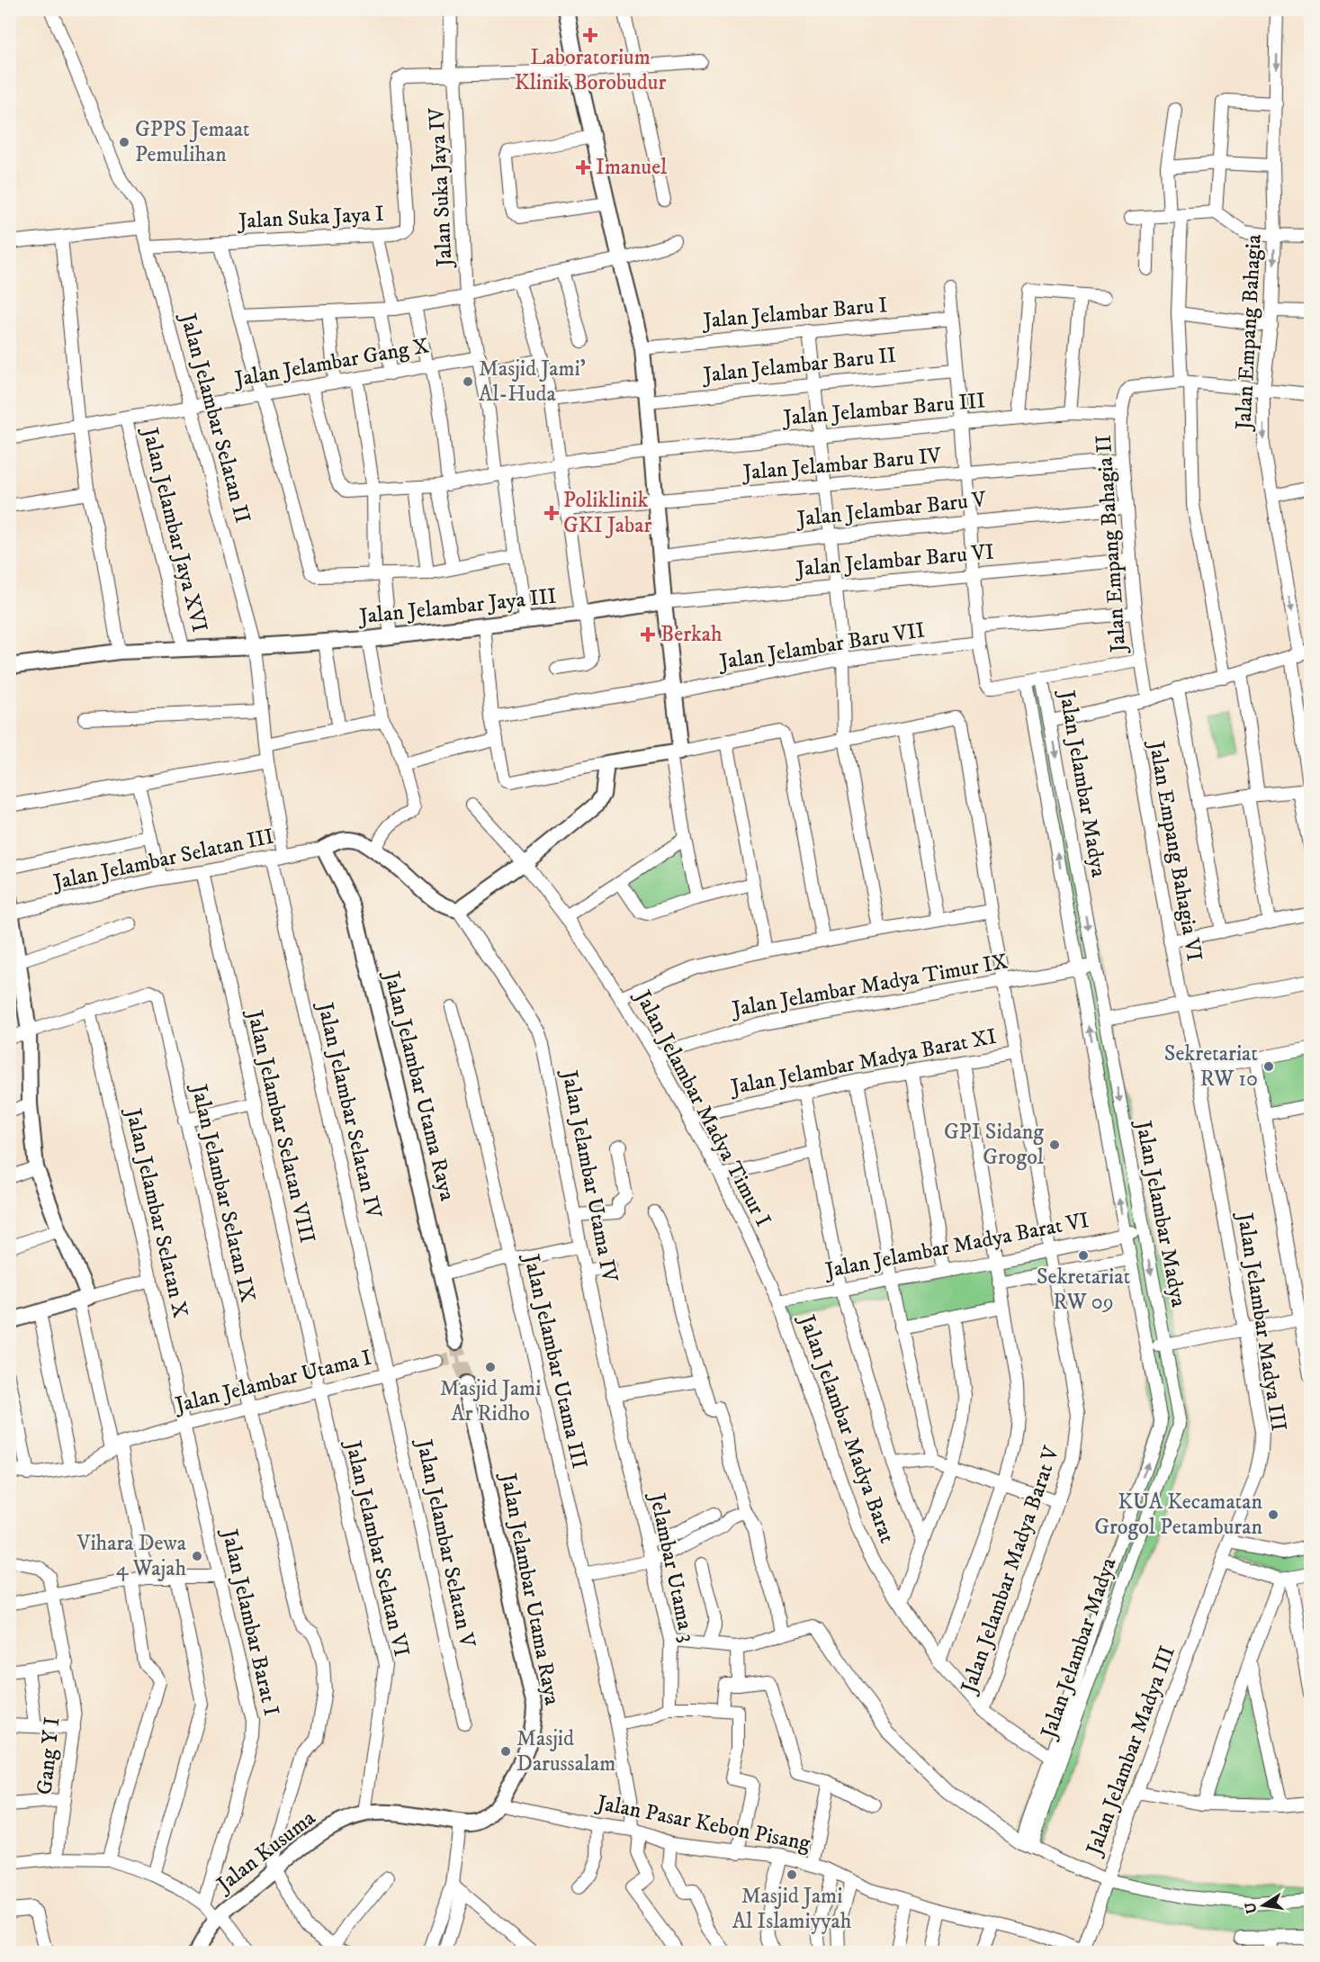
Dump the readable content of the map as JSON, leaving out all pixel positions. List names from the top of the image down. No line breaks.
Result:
{"streets":{"street":["Jalan Suka Jaya IV","Jalan Suka Jaya I","Jalan Jelambar Baru I","Jalan Empang Bahagia","Jalan Jelambar Gang X","Jalan Jelambar Baru II","Jalan Jelambar Baru III","Jalan Jelambar Selatan II","Jalan Jelambar Baru IV","Jalan Jelambar Baru V","Jalan Jelambar Jaya XVI","Jalan Empang Bahagia II","Jalan Jelambar Baru VI","Jalan Jelambar Jaya III","Jalan Jelambar Baru VII","Jalan Jelambar Madya","Jalan Empang Bahagia VI","Jalan Jelambar Selatan III","Jalan Jelambar Madya Timur IX","Jalan Jelambar Madya Barat XI","Jalan Jelambar Utama Raya","Jalan Jelambar Madya Timur I","Jalan Jelambar Selatan IV","Jalan Jelambar Selatan VIII","Jalan Jelambar Utama IV","Jalan Jelambar Selatan IX","Jalan Jelambar Selatan X","Jalan Jelambar Madya Barat VI","Jalan Jelambar Madya III","Jalan Jelambar Utama III","Jalan Jelambar Utama I","Jalan Jelambar Madya Barat","Jalan Jelambar Selatan V","Jalan Jelambar Selatan VI","Jelambar Utama 3","Jalan Jelambar Madya Barat V","Jalan Jelambar Barat I","Gang Y I","Jalan Pasar Kebon Pisang","Jalan Kusuma"]},"crossings":[["Jalan Suka Jaya IV","Jalan Suka Jaya I"],["Jalan Suka Jaya IV","Jalan Jelambar Gang X"],["Jalan Suka Jaya IV","Jalan Jelambar Baru III"],["Jalan Suka Jaya IV","Jalan Jelambar Jaya III"],["Jalan Suka Jaya I","Jalan Jelambar Selatan II"],["Jalan Jelambar Gang X","Jalan Jelambar Baru III"],["Jalan Jelambar Gang X","Jalan Jelambar Selatan II"],["Jalan Jelambar Gang X","Jalan Jelambar Jaya XVI"],["Jalan Jelambar Baru III","Jalan Empang Bahagia II"],["Jalan Jelambar Selatan II","Jalan Jelambar Jaya III"],["Jalan Jelambar Selatan II","Jalan Jelambar Selatan III"],["Jalan Jelambar Baru IV","Jalan Empang Bahagia II"],["Jalan Jelambar Baru V","Jalan Empang Bahagia II"],["Jalan Jelambar Jaya XVI","Jalan Jelambar Jaya III"],["Jalan Empang Bahagia II","Jalan Jelambar Baru VI"],["Jalan Jelambar Baru VI","Jalan Jelambar Jaya III"],["Jalan Jelambar Madya","Jalan Jelambar Madya Timur IX"],["Jalan Jelambar Madya","Jalan Jelambar Madya Barat VI"],["Jalan Jelambar Madya","Jalan Jelambar Madya Barat"],["Jalan Empang Bahagia VI","Jalan Jelambar Madya III"],["Jalan Jelambar Selatan III","Jalan Jelambar Utama Raya"],["Jalan Jelambar Selatan III","Jalan Jelambar Selatan IV"],["Jalan Jelambar Selatan III","Jalan Jelambar Selatan VIII"],["Jalan Jelambar Madya Timur IX","Jalan Jelambar Madya Timur I"],["Jalan Jelambar Madya Timur IX","Jalan Jelambar Madya Barat V"],["Jalan Jelambar Madya Barat XI","Jalan Jelambar Madya Timur I"],["Jalan Jelambar Madya Barat XI","Jalan Jelambar Madya Barat V"],["Jalan Jelambar Utama Raya","Jalan Pasar Kebon Pisang"],["Jalan Jelambar Utama Raya","Jalan Kusuma"],["Jalan Jelambar Madya Timur I","Jalan Jelambar Madya Barat VI"],["Jalan Jelambar Madya Timur I","Jalan Jelambar Madya Barat"],["Jalan Jelambar Selatan IV","Jalan Jelambar Utama I"],["Jalan Jelambar Selatan IV","Jalan Jelambar Selatan V"],["Jalan Jelambar Selatan VIII","Jalan Jelambar Utama I"],["Jalan Jelambar Selatan VIII","Jalan Jelambar Selatan VI"],["Jalan Jelambar Utama IV","Jelambar Utama 3"],["Jalan Jelambar Selatan IX","Jalan Jelambar Selatan X"],["Jalan Jelambar Selatan IX","Jalan Jelambar Utama I"],["Jalan Jelambar Selatan IX","Jalan Kusuma"],["Jalan Jelambar Selatan X","Jalan Jelambar Utama I"],["Jalan Jelambar Selatan X","Jalan Jelambar Barat I"],["Jalan Jelambar Madya Barat VI","Jalan Jelambar Madya Barat"],["Jalan Jelambar Madya Barat VI","Jalan Jelambar Madya Barat V"],["Jalan Jelambar Madya III","Jalan Pasar Kebon Pisang"],["Jalan Jelambar Utama III","Jalan Pasar Kebon Pisang"],["Jalan Jelambar Utama I","Jalan Jelambar Selatan V"],["Jalan Jelambar Utama I","Jalan Jelambar Selatan VI"],["Jalan Jelambar Utama I","Jalan Jelambar Barat I"],["Jalan Jelambar Madya Barat","Jalan Jelambar Madya Barat V"],["Jalan Jelambar Selatan VI","Jalan Kusuma"]],"places":{"health":["Laboratorium Klinik Borobudur","Imanuel","Poliklinik GKI Jabar","Berkah"],"other":["GPPS Jemaat Pemulihan","Masjid Jami' Al-Huda","Sekretariat RW 10","GPI Sidang Grogol","Sekretariat RW 09","Masjid Jami Ar Ridho","KUA Kecamatan Grogol Petamburan","Vihara Dewa 4 Wajah","Masjid Darussalam","Masjid Jami Al Islamiyyah"]},"north":"left"}
